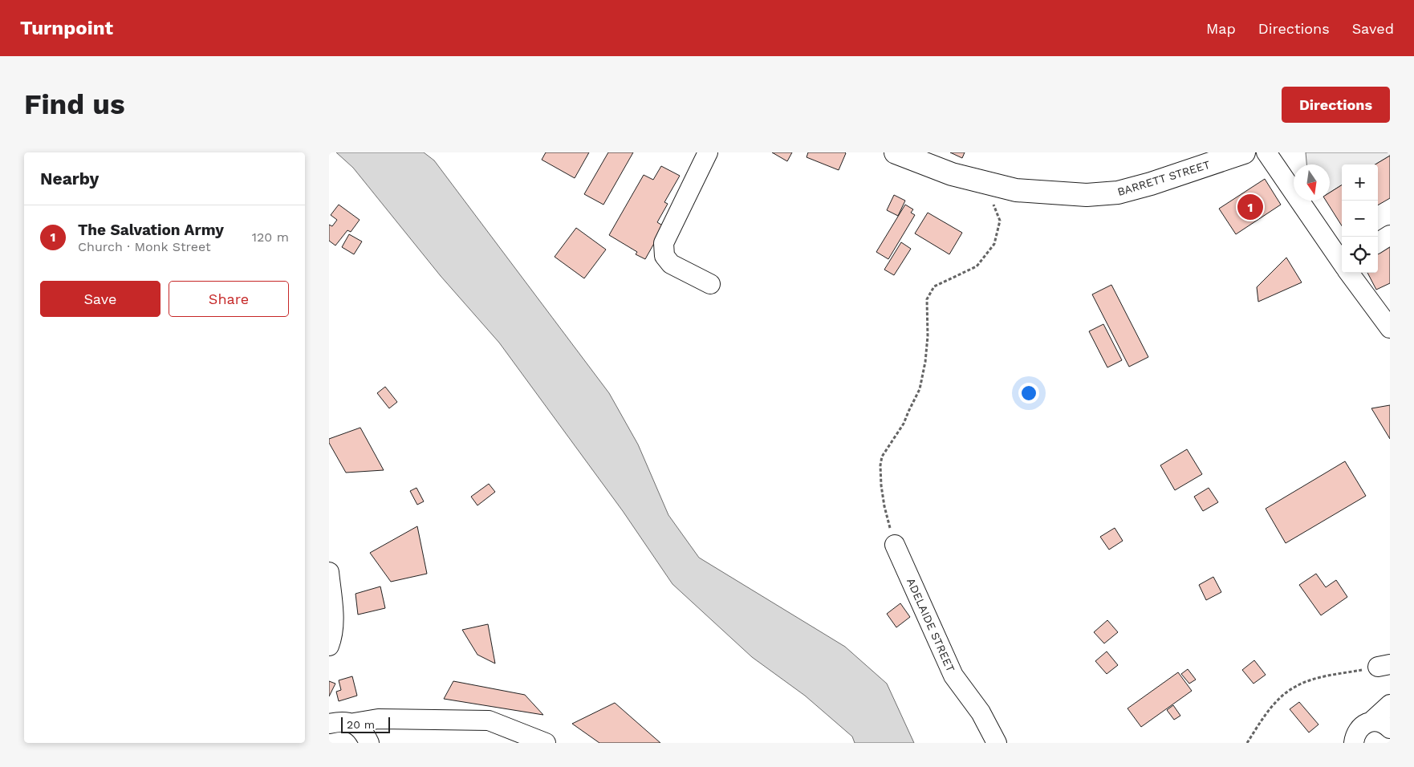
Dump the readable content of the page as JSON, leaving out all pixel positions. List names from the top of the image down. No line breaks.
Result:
{"streets":{"main road":["BARRETT STREET"],"street":["ADELAIDE STREET"]},"scale_bar":"20 m","north":"bottom","page":{"header":"Turnpoint","nav":["Map","Directions","Saved"],"buttons":["Directions",["Save","Share"]],"title":"Find us","heading":"Nearby","map_buttons":["+","−"],"pins":"1","list":[{"mark":"1","name":"The Salvation Army","note":"Church · Monk Street","value":"120 m"}],"scale":"20 m"}}
